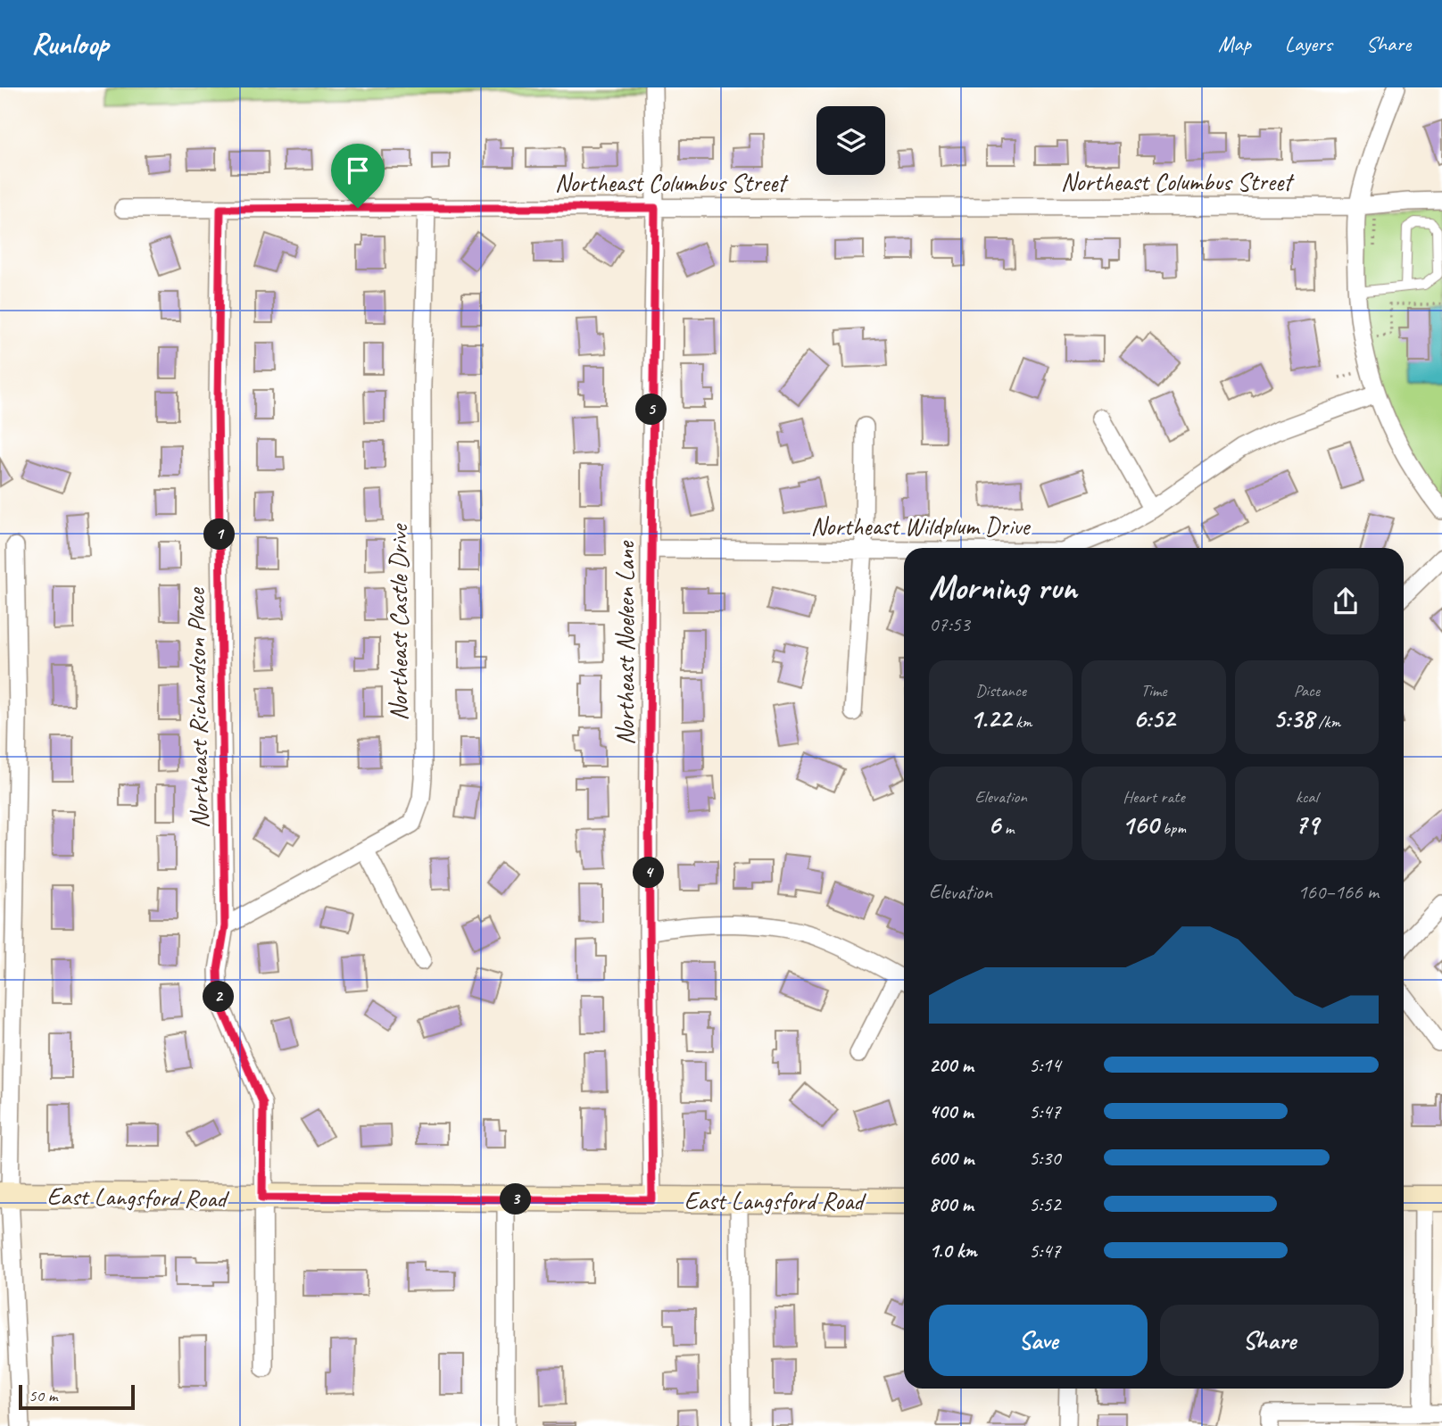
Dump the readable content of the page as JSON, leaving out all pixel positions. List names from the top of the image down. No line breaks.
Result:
{"streets":{"street":["Northeast Columbus Street","Northeast Wildplum Drive","Northeast Castle Drive","Northeast Noeleen Lane","Northeast Richardson Place","East Langsford Road"]},"crossings":[["Northeast Columbus Street","Northeast Castle Drive"],["Northeast Columbus Street","Northeast Noeleen Lane"],["Northeast Columbus Street","Northeast Richardson Place"],["Northeast Wildplum Drive","Northeast Noeleen Lane"],["Northeast Castle Drive","Northeast Richardson Place"],["Northeast Noeleen Lane","East Langsford Road"],["Northeast Richardson Place","East Langsford Road"]],"scale_bar":"50 m","page":{"header":"Runloop","nav":["Map","Layers","Share"],"pins":["5","1","4","2","3"],"heading":["Morning run","07:53"],"stats":[["Distance","1.22 km"],["Time","6:52"],["Pace","5:38 /km"],["Elevation","6 m"],["Heart rate","160 bpm"],["kcal","79"]],"chart":["Elevation","160–166 m"],"list":[{"name":"200 m","note":"5:14"},{"name":"400 m","note":"5:47"},{"name":"600 m","note":"5:30"},{"name":"800 m","note":"5:52"},{"name":"1.0 km","note":"5:47"}],"buttons":["Save","Share"],"scale":"50 m"}}
